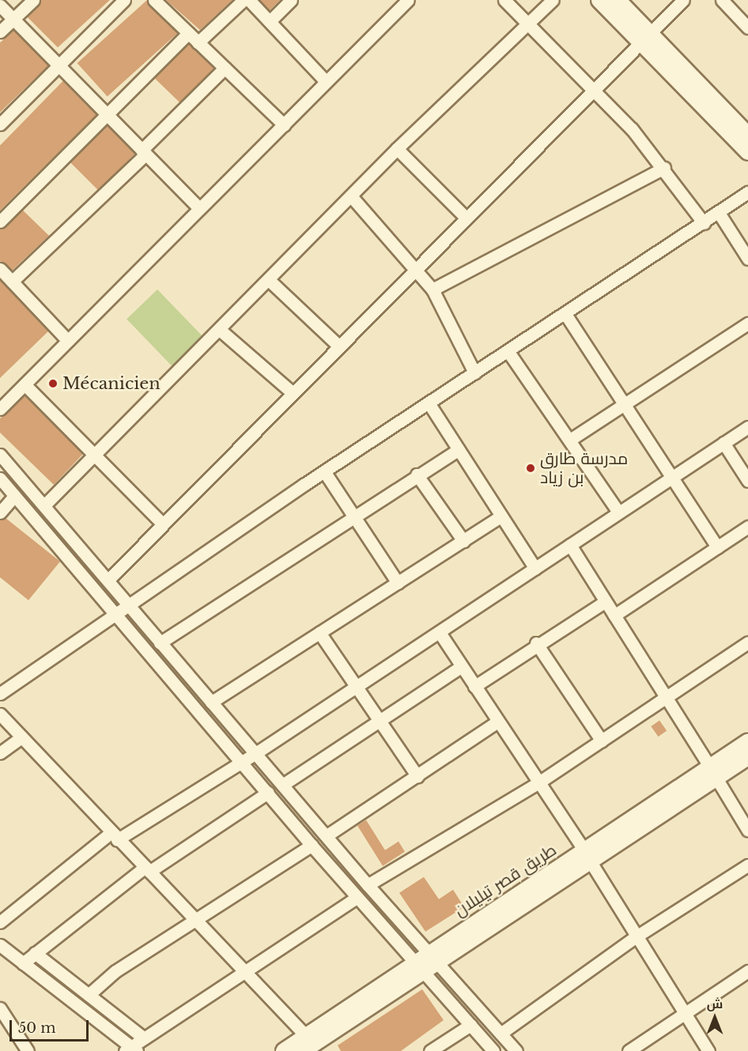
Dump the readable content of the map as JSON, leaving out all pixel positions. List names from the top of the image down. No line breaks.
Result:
{"streets":{"main road":["طريق قصر تيليلان"]},"places":["Mécanicien","مدرسة طارق بن زياد"],"scale_bar":"50 m","north":"top"}
